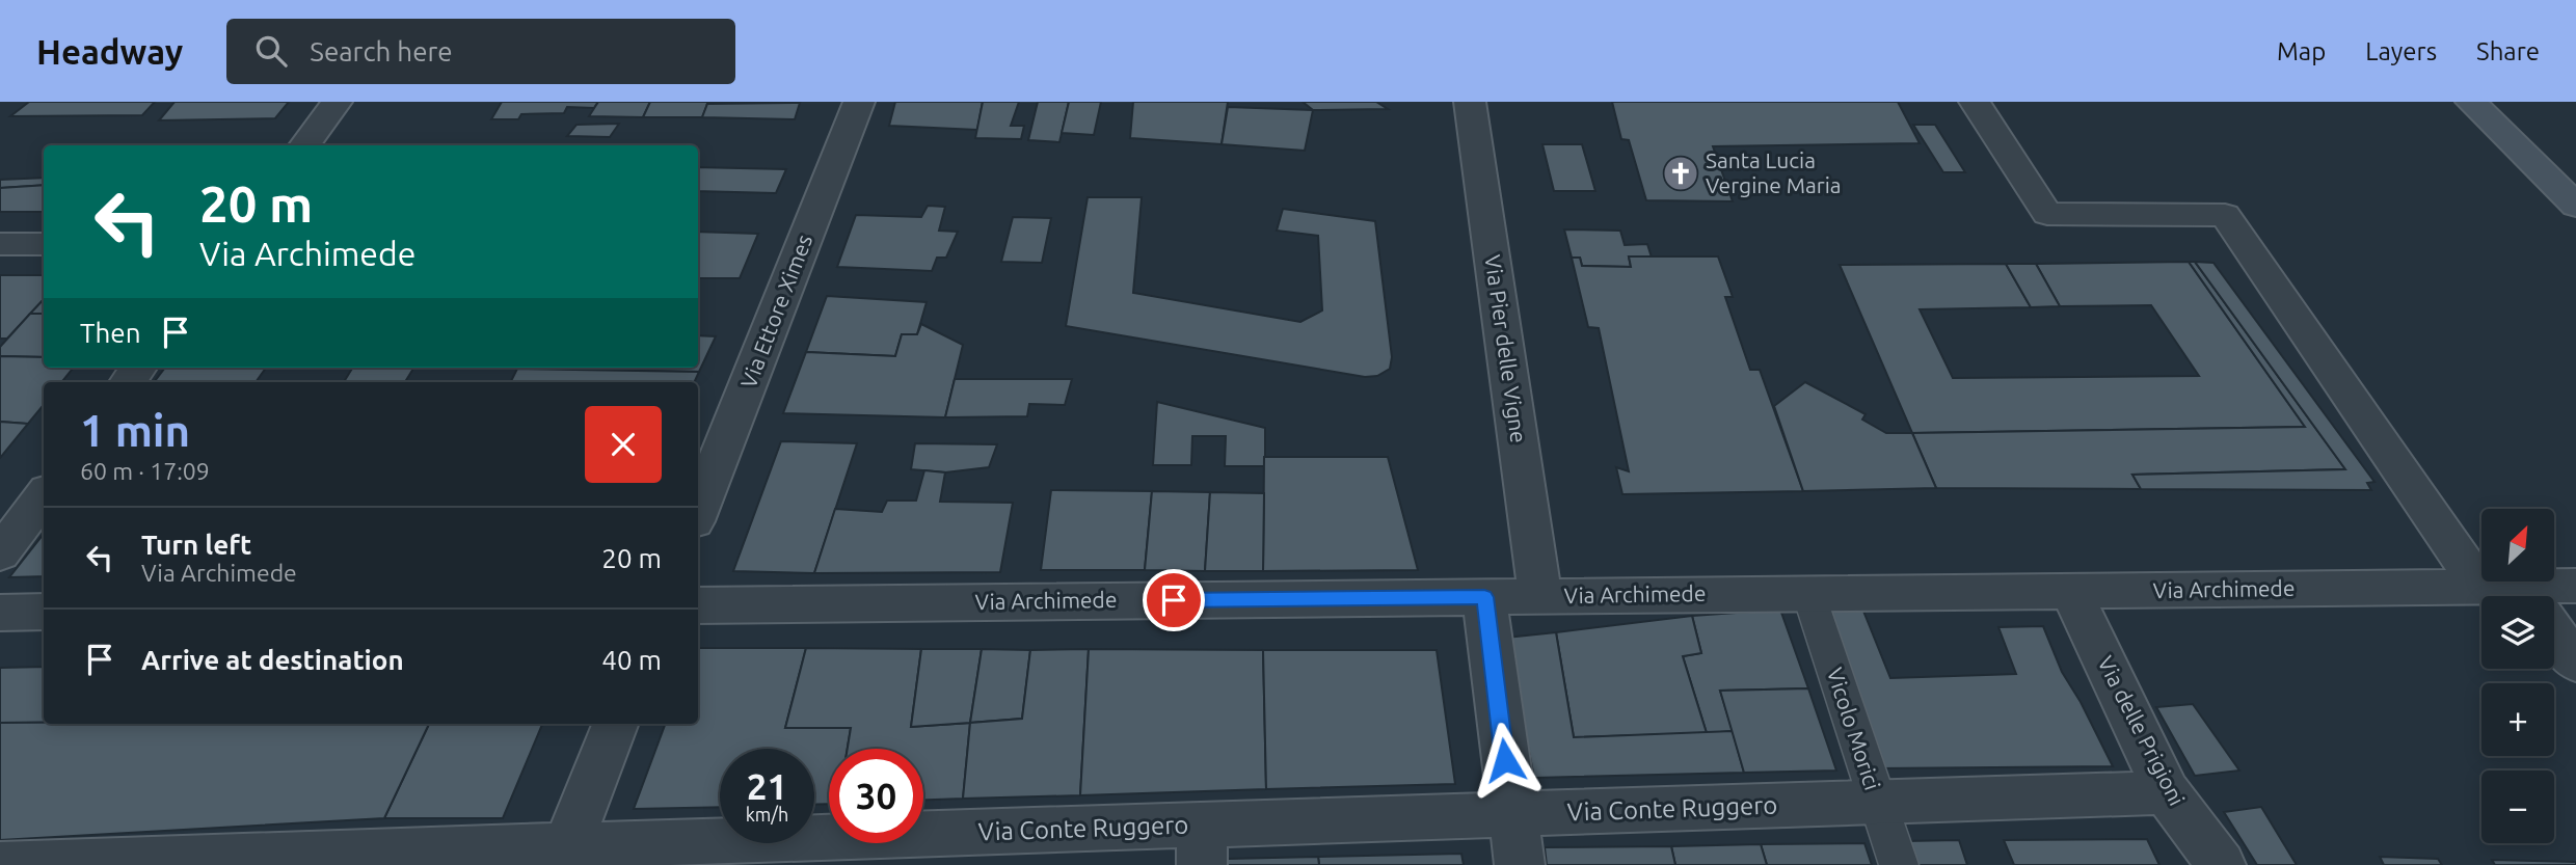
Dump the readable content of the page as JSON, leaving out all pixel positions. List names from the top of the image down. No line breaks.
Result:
{"streets":{"street":["Via Ettore Ximes","Via Pier delle Vigne","Via Archimede","Via delle Prigioni","Via Conte Ruggero"],"lane":["Vicolo Morici"]},"crossings":[["Via Pier delle Vigne","Via Archimede"],["Via Archimede","Vicolo Morici"],["Via Archimede","Via delle Prigioni"],["Vicolo Morici","Via Conte Ruggero"],["Via delle Prigioni","Via Conte Ruggero"]],"places":{"church":["Santa Lucia Vergine Maria"]},"north":"top right","page":{"header":"Headway","search":"Search here","nav":["Map","Layers","Share"],"turn":["20 m","Via Archimede"],"then":"Then","heading":["1 min","60 m · 17:09"],"list":[{"name":"Turn left","note":"Via Archimede","value":"20 m"},{"name":"Arrive at destination","value":"40 m"}],"map_buttons":["+","−"],"speed":"21 km/h","limit":"30"}}
